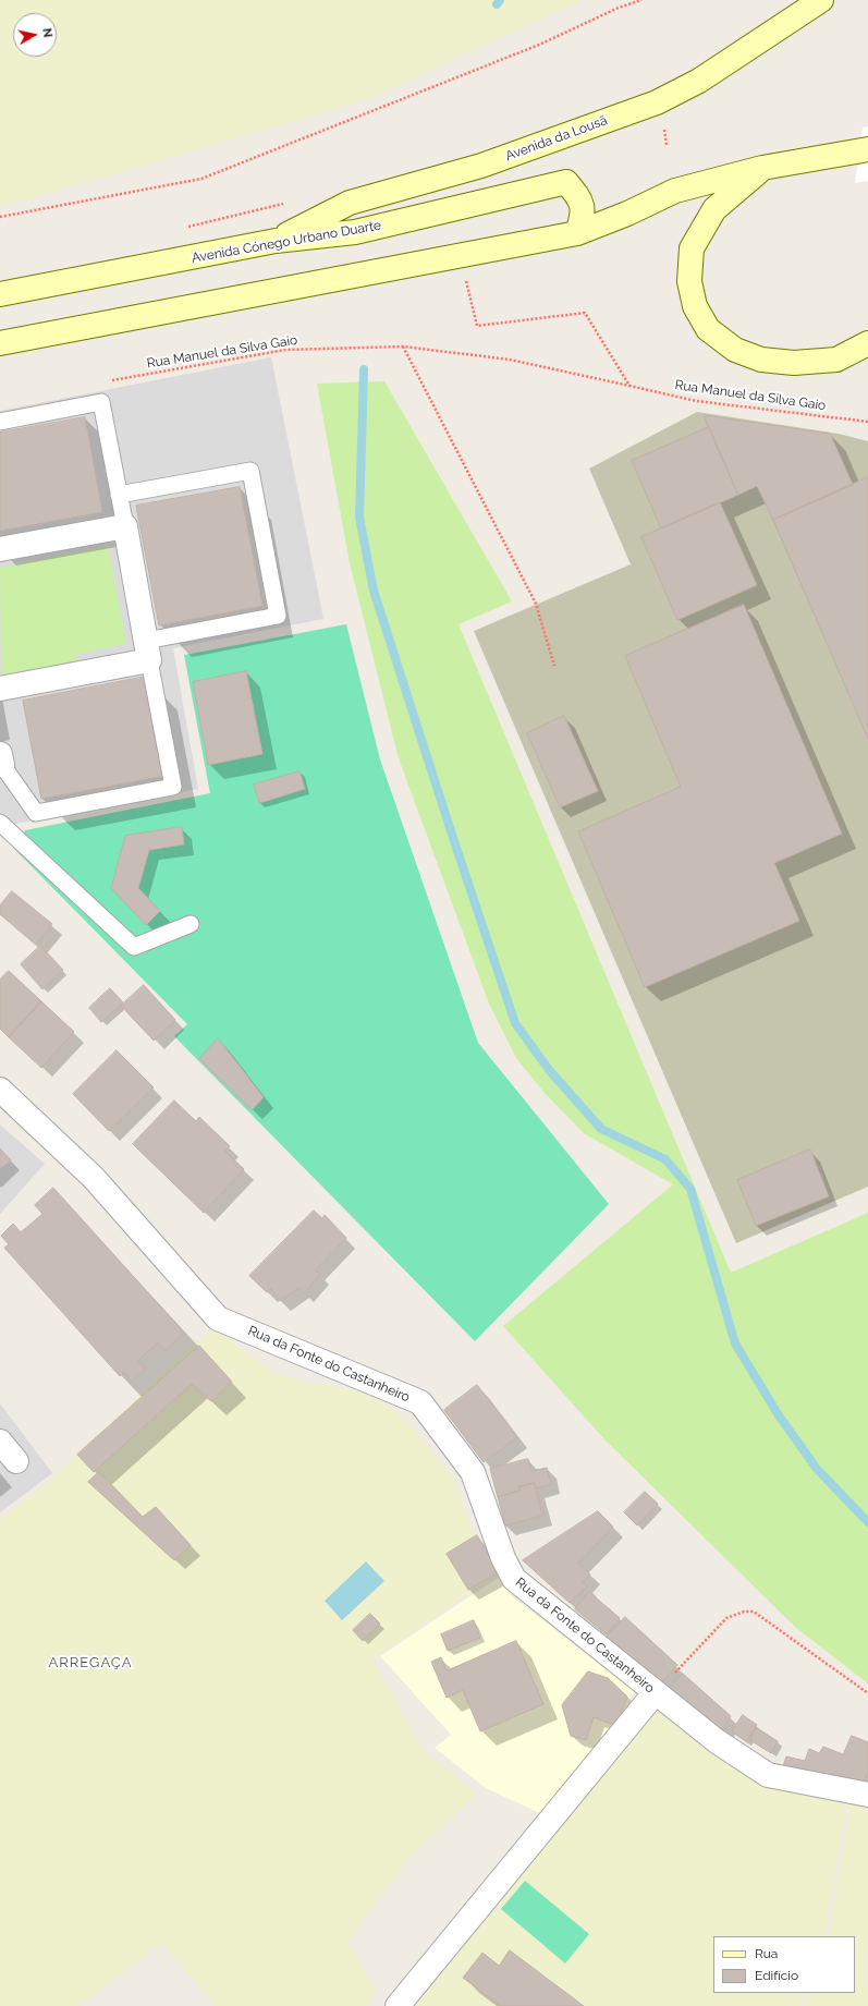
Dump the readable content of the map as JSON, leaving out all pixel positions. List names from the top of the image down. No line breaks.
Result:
{"streets":{"main road":["Avenida da Lousã","Avenida Cónego Urbano Duarte"],"street":["Rua da Fonte do Castanheiro"],"path":["Rua Manuel da Silva Gaio"]},"crossings":[["Avenida da Lousã","Avenida Cónego Urbano Duarte"]],"districts":["ARREGAÇA"],"legend":["Rua","Edifício"],"north":"right"}
